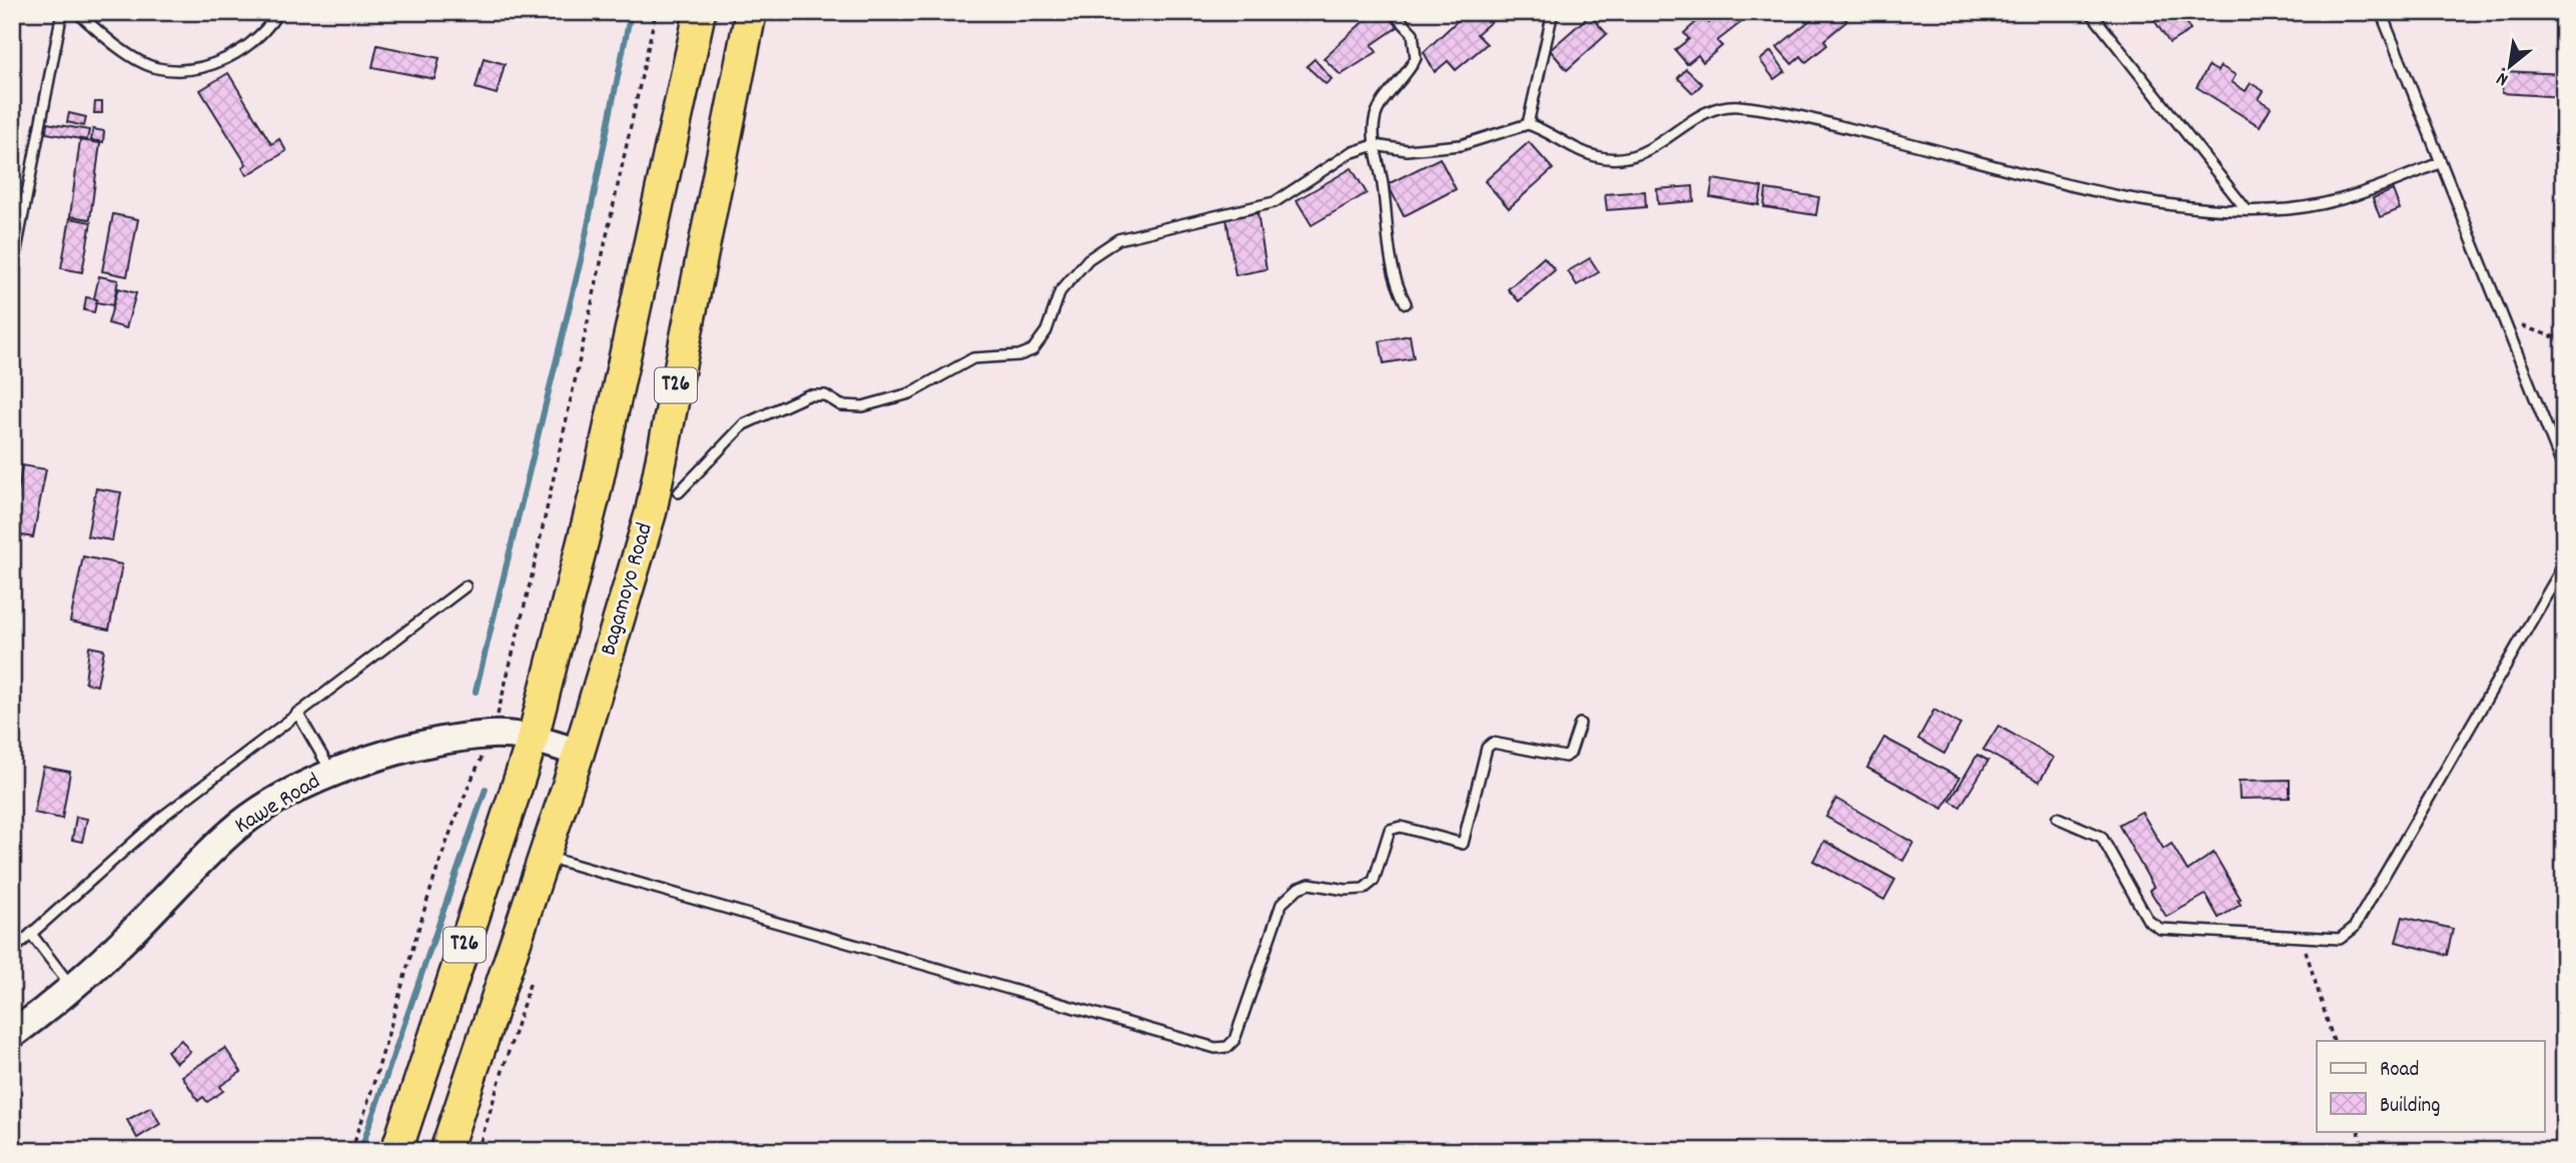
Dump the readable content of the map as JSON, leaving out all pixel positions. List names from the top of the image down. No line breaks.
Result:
{"streets":{"highway":["T26","Bagamoyo Road"],"main road":["Kawe Road"]},"crossings":[["T26","Kawe Road"],["Bagamoyo Road","Kawe Road"]],"legend":["Road","Building"],"north":"bottom left"}
